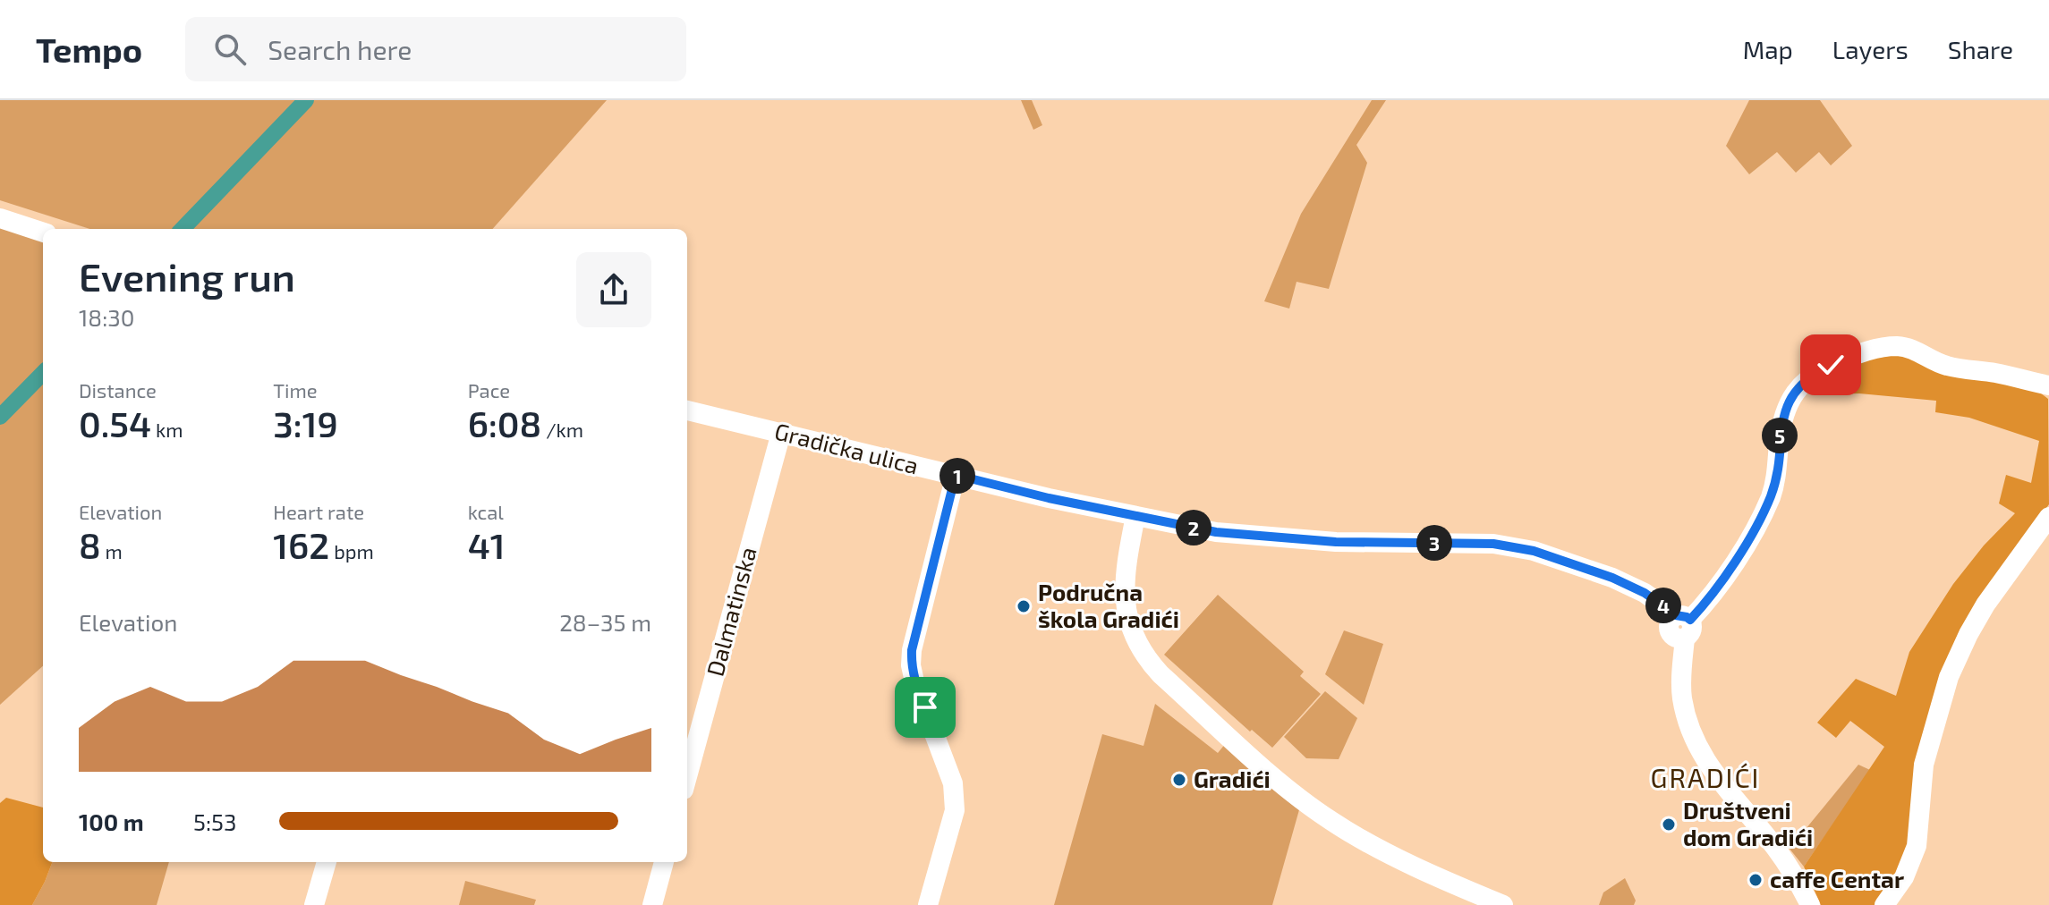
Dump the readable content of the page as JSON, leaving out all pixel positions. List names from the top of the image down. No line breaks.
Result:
{"streets":{"street":["Gradička ulica","Dalmatinska"]},"crossings":[["Gradička ulica","Dalmatinska"]],"districts":["GRADIĆI"],"places":["Područna škola Gradići","Gradići","Društveni dom Gradići","caffe Centar"],"page":{"header":"Tempo","search":"Search here","nav":["Map","Layers","Share"],"heading":["Evening run","18:30"],"stats":[["Distance","0.54 km"],["Time","3:19"],["Pace","6:08 /km"],["Elevation","8 m"],["Heart rate","162 bpm"],["kcal","41"]],"pins":["5","1","2","3","4"],"chart":["Elevation","28–35 m"],"list":[{"name":"100 m","note":"5:53"}]}}
